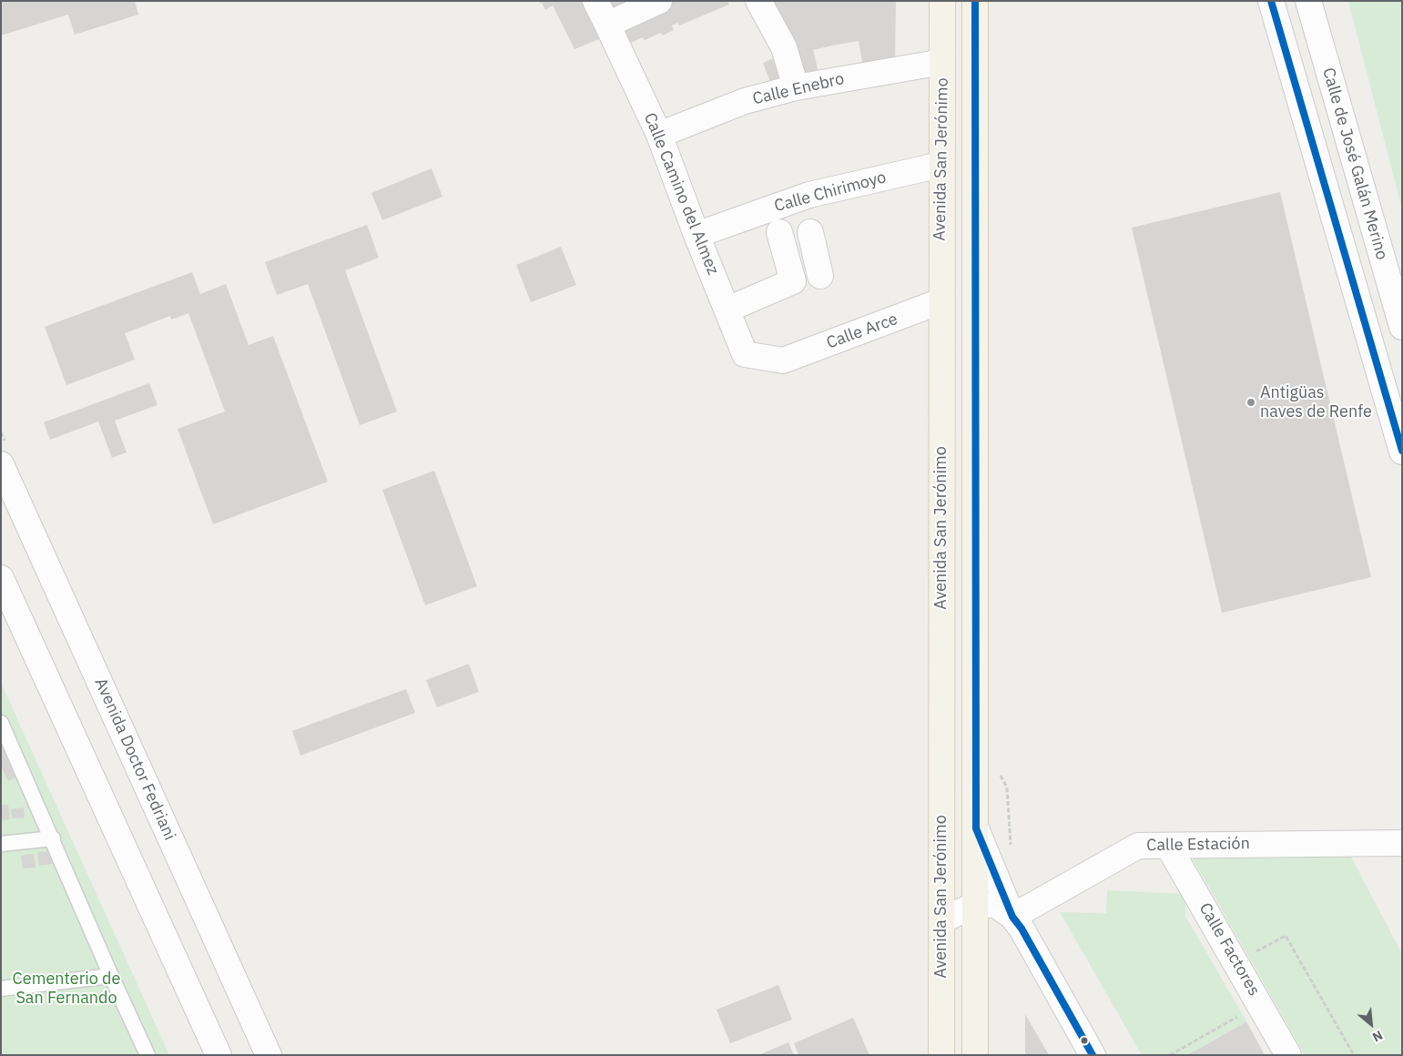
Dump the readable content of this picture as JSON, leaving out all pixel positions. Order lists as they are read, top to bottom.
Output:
{
  "streets": {
    "main road": ["Avenida San Jerónimo"],
    "street": [
      "Calle Enebro",
      "Calle de José Galán Merino",
      "Calle Chirimoyo",
      "Calle Camino del Almez",
      "Calle Arce",
      "Avenida Doctor Fedriani",
      "Calle Estación",
      "Calle Factores"
    ]
  },
  "crossings": [
    ["Calle Enebro", "Avenida San Jerónimo"],
    ["Calle Enebro", "Calle Camino del Almez"],
    ["Avenida San Jerónimo", "Calle Chirimoyo"],
    ["Avenida San Jerónimo", "Calle Arce"],
    ["Calle Chirimoyo", "Calle Camino del Almez"],
    ["Calle Camino del Almez", "Calle Arce"],
    ["Calle Estación", "Calle Factores"]
  ],
  "parks": ["Cementerio de San Fernando"],
  "places": ["Antigüas naves de Renfe"],
  "north": "bottom right"
}
